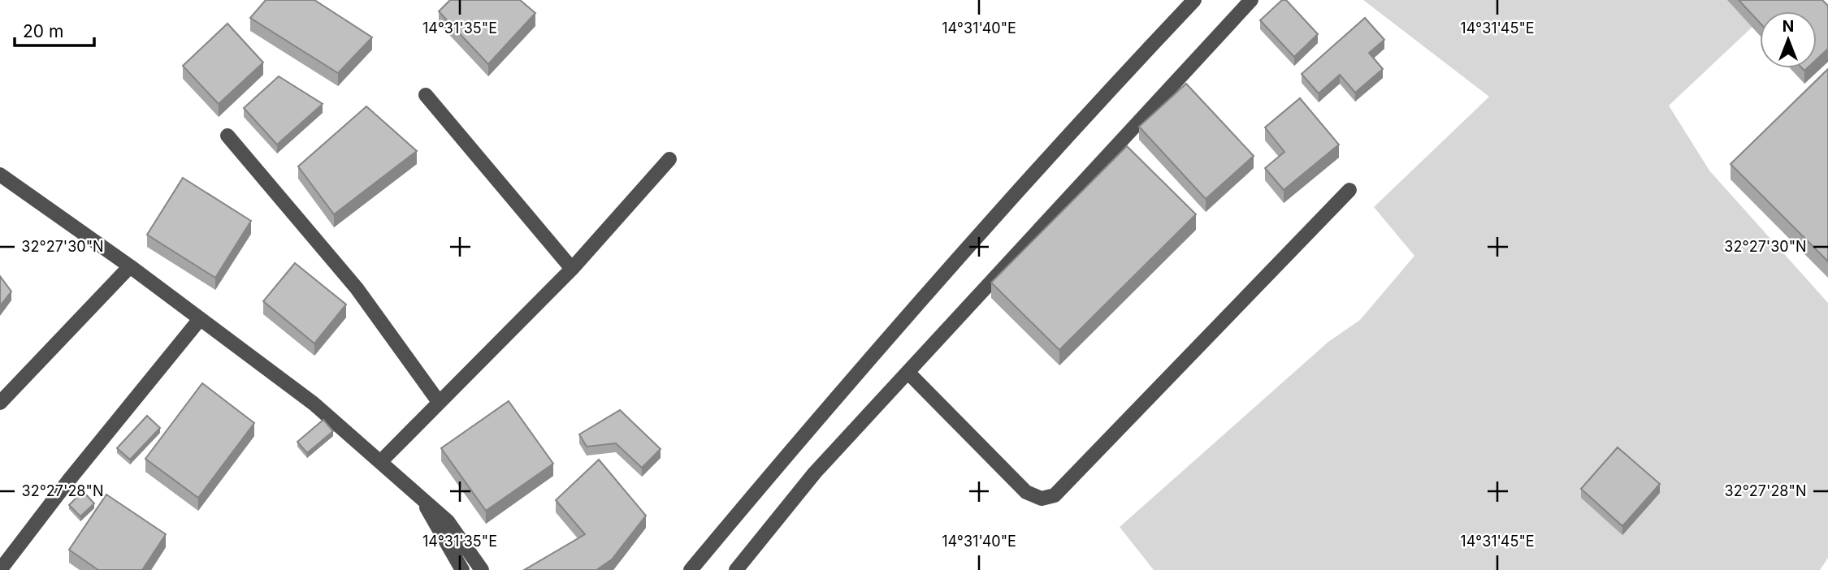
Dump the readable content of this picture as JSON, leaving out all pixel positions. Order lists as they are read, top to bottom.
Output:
{
  "scale_bar": "20 m",
  "north": "top",
  "coordinates": [
    "14°31'35\"E",
    "14°31'40\"E",
    "14°31'45\"E",
    "32°27'30\"N",
    "32°27'28\"N"
  ]
}
